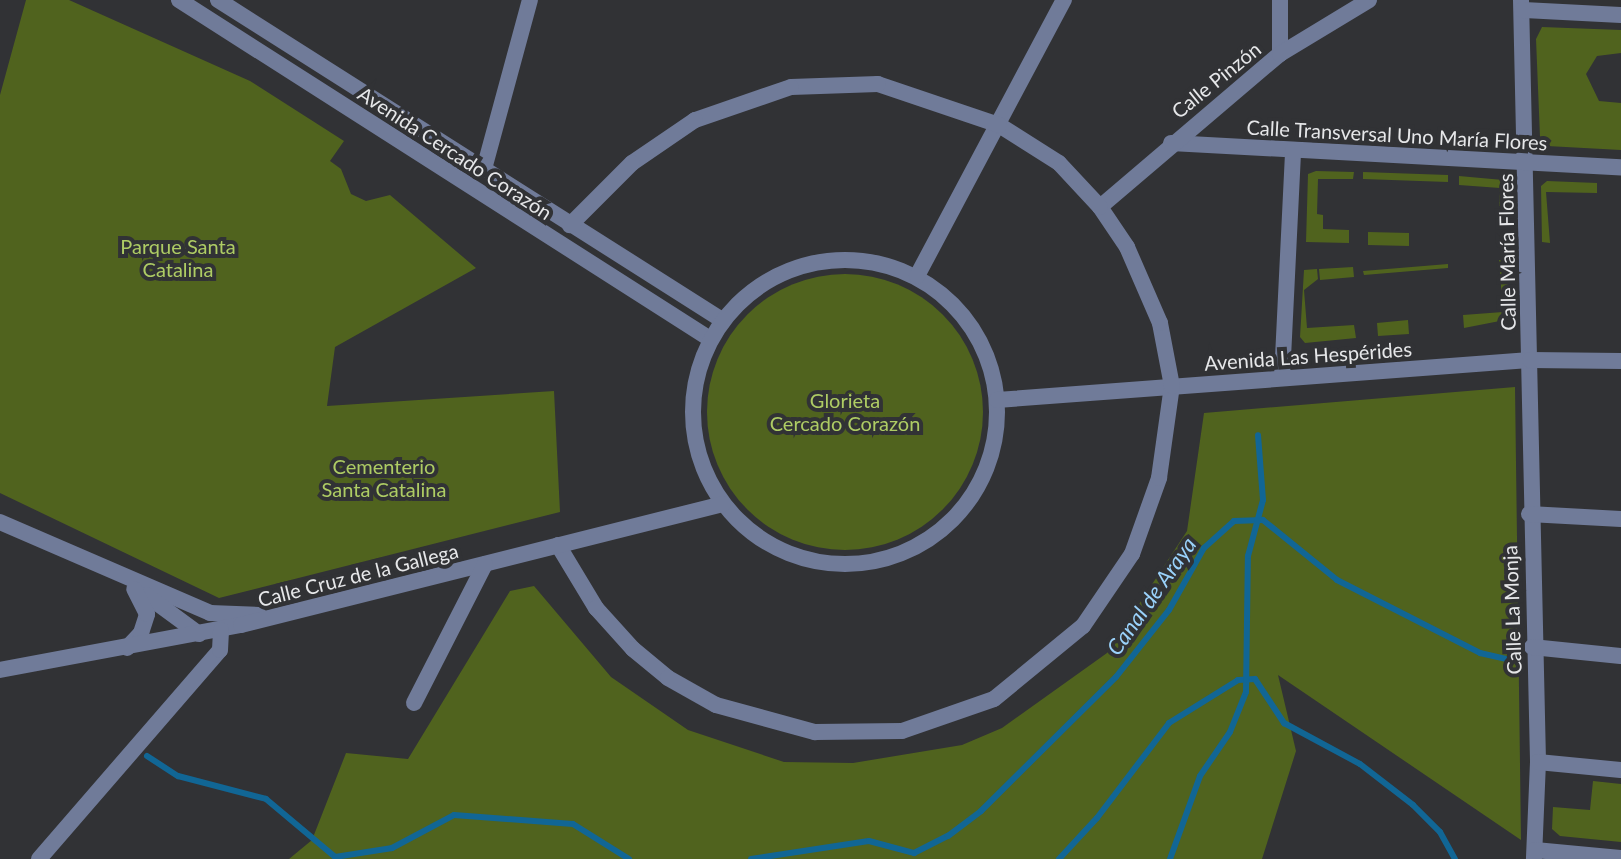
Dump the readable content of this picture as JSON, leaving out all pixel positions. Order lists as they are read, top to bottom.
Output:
{
  "streets": {
    "street": [
      "Calle Pinzón",
      "Calle Transversal Uno María Flores",
      "Avenida Cercado Corazón",
      "Calle María Flores",
      "Avenida Las Hespérides",
      "Calle Cruz de la Gallega",
      "Calle La Monja"
    ]
  },
  "crossings": [
    ["Calle Pinzón", "Calle Transversal Uno María Flores"],
    ["Calle Transversal Uno María Flores", "Calle María Flores"],
    ["Calle María Flores", "Avenida Las Hespérides"],
    ["Calle María Flores", "Calle La Monja"],
    ["Avenida Las Hespérides", "Calle La Monja"]
  ],
  "water": ["Canal de Araya"],
  "parks": ["Parque Santa Catalina", "Glorieta Cercado Corazón", "Cementerio Santa Catalina"]
}
